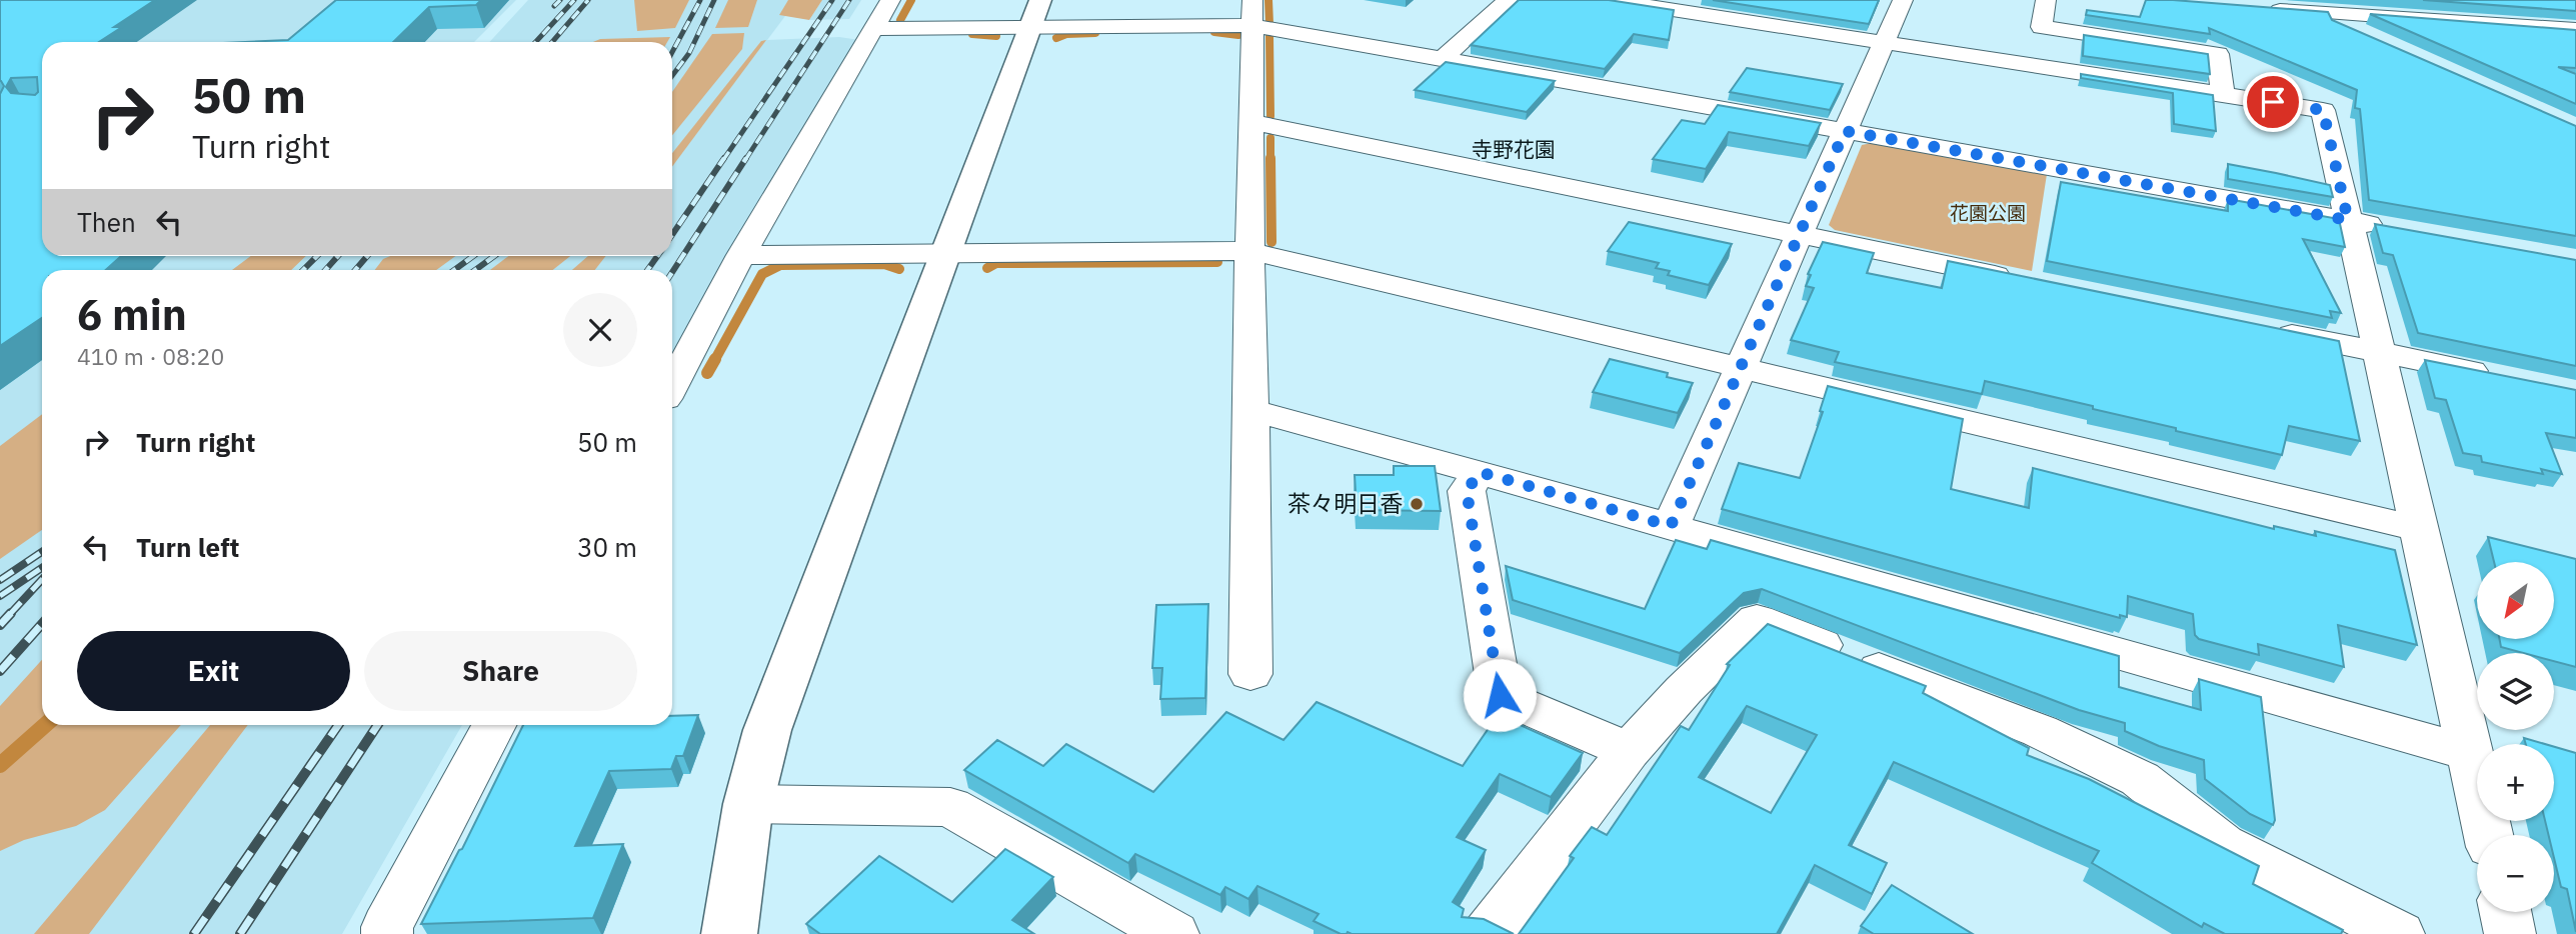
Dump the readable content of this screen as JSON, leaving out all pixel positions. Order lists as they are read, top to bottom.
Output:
{
  "districts": ["寺野花園"],
  "parks": ["花園公園"],
  "places": ["茶々明日香"],
  "north": "bottom left",
  "page": {
    "turn": ["50 m", "Turn right"],
    "then": "Then",
    "heading": ["6 min", "410 m · 08:20"],
    "list": [
      {
        "name": "Turn right",
        "value": "50 m"
      },
      {
        "name": "Turn left",
        "value": "30 m"
      }
    ],
    "map_buttons": ["+", "−"],
    "buttons": ["Exit", "Share"]
  }
}
